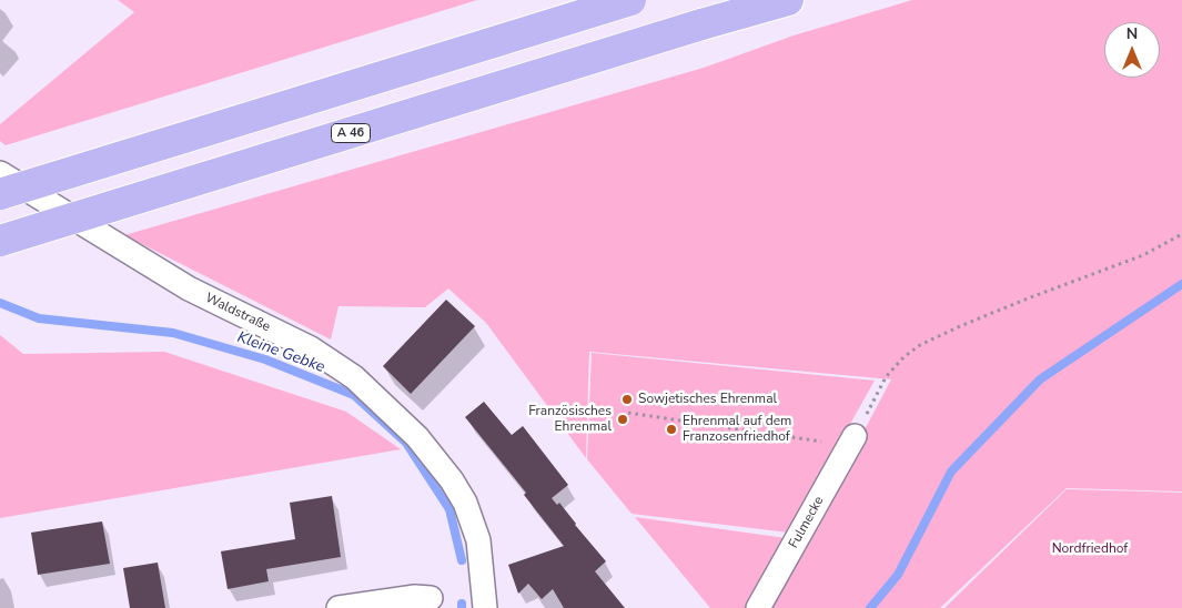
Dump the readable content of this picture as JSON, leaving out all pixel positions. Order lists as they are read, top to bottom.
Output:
{
  "streets": {
    "highway": ["A 46"],
    "street": ["Waldstraße", "Fulmecke"]
  },
  "water": ["Kleine Gebke"],
  "parks": ["Nordfriedhof"],
  "places": ["Sowjetisches Ehrenmal", "Französisches Ehrenmal", "Ehrenmal auf dem Franzosenfriedhof"],
  "north": "top"
}
